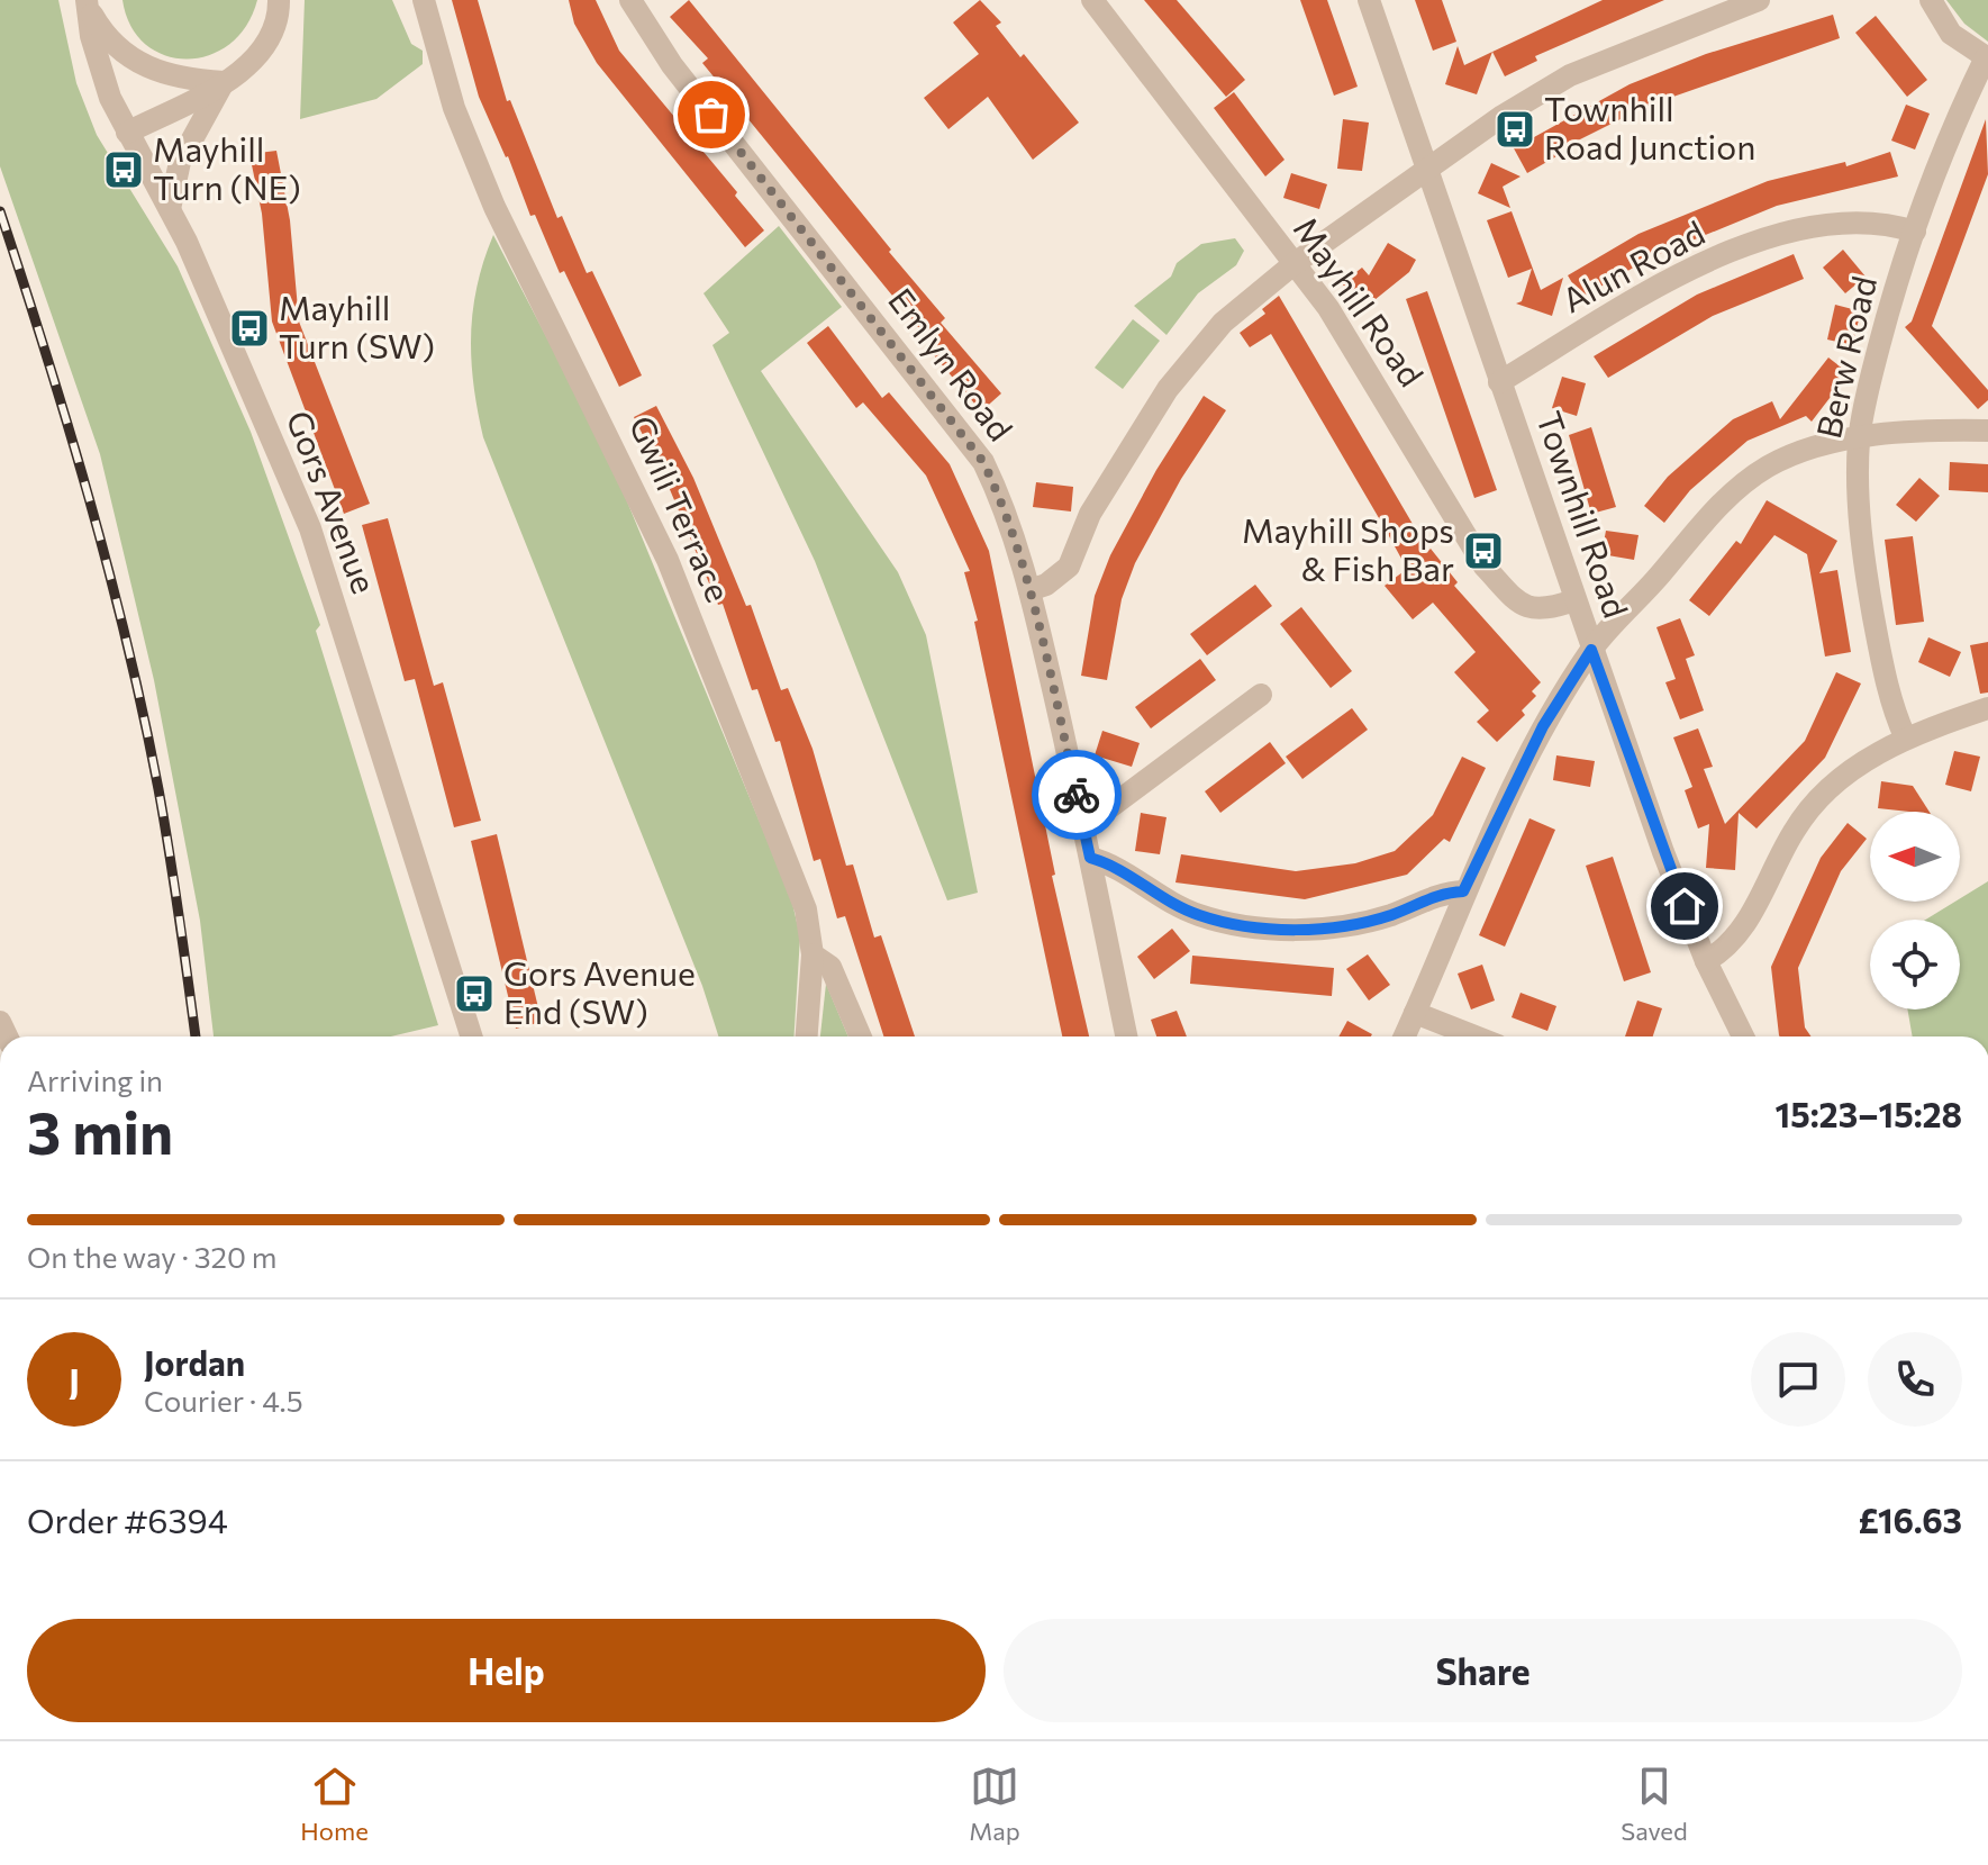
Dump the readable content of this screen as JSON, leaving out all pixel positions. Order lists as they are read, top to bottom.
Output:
{
  "streets": {
    "street": [
      "Alun Road",
      "Mayhill Road",
      "Berw Road",
      "Emlyn Road",
      "Gors Avenue",
      "Gwili Terrace",
      "Townhill Road"
    ]
  },
  "crossings": [
    ["Alun Road", "Berw Road"],
    ["Alun Road", "Townhill Road"],
    ["Mayhill Road", "Townhill Road"]
  ],
  "places": {
    "bus stop": [
      "Townhill Road Junction",
      "Mayhill Turn (NE)",
      "Mayhill Turn (SW)",
      "Mayhill Shops & Fish Bar",
      "Gors Avenue End (SW)"
    ]
  },
  "north": "left",
  "page": {
    "heading": ["3 min", "Arriving in", "15:23–15:28"],
    "panel": [
      "Jordan",
      "Courier · 4.5",
      "Order #6394",
      "£16.63"
    ],
    "bar": "On the way · 320 m",
    "round": "J",
    "buttons": ["Help", "Share"],
    "tabs": ["Home", "Map", "Saved"]
  }
}
